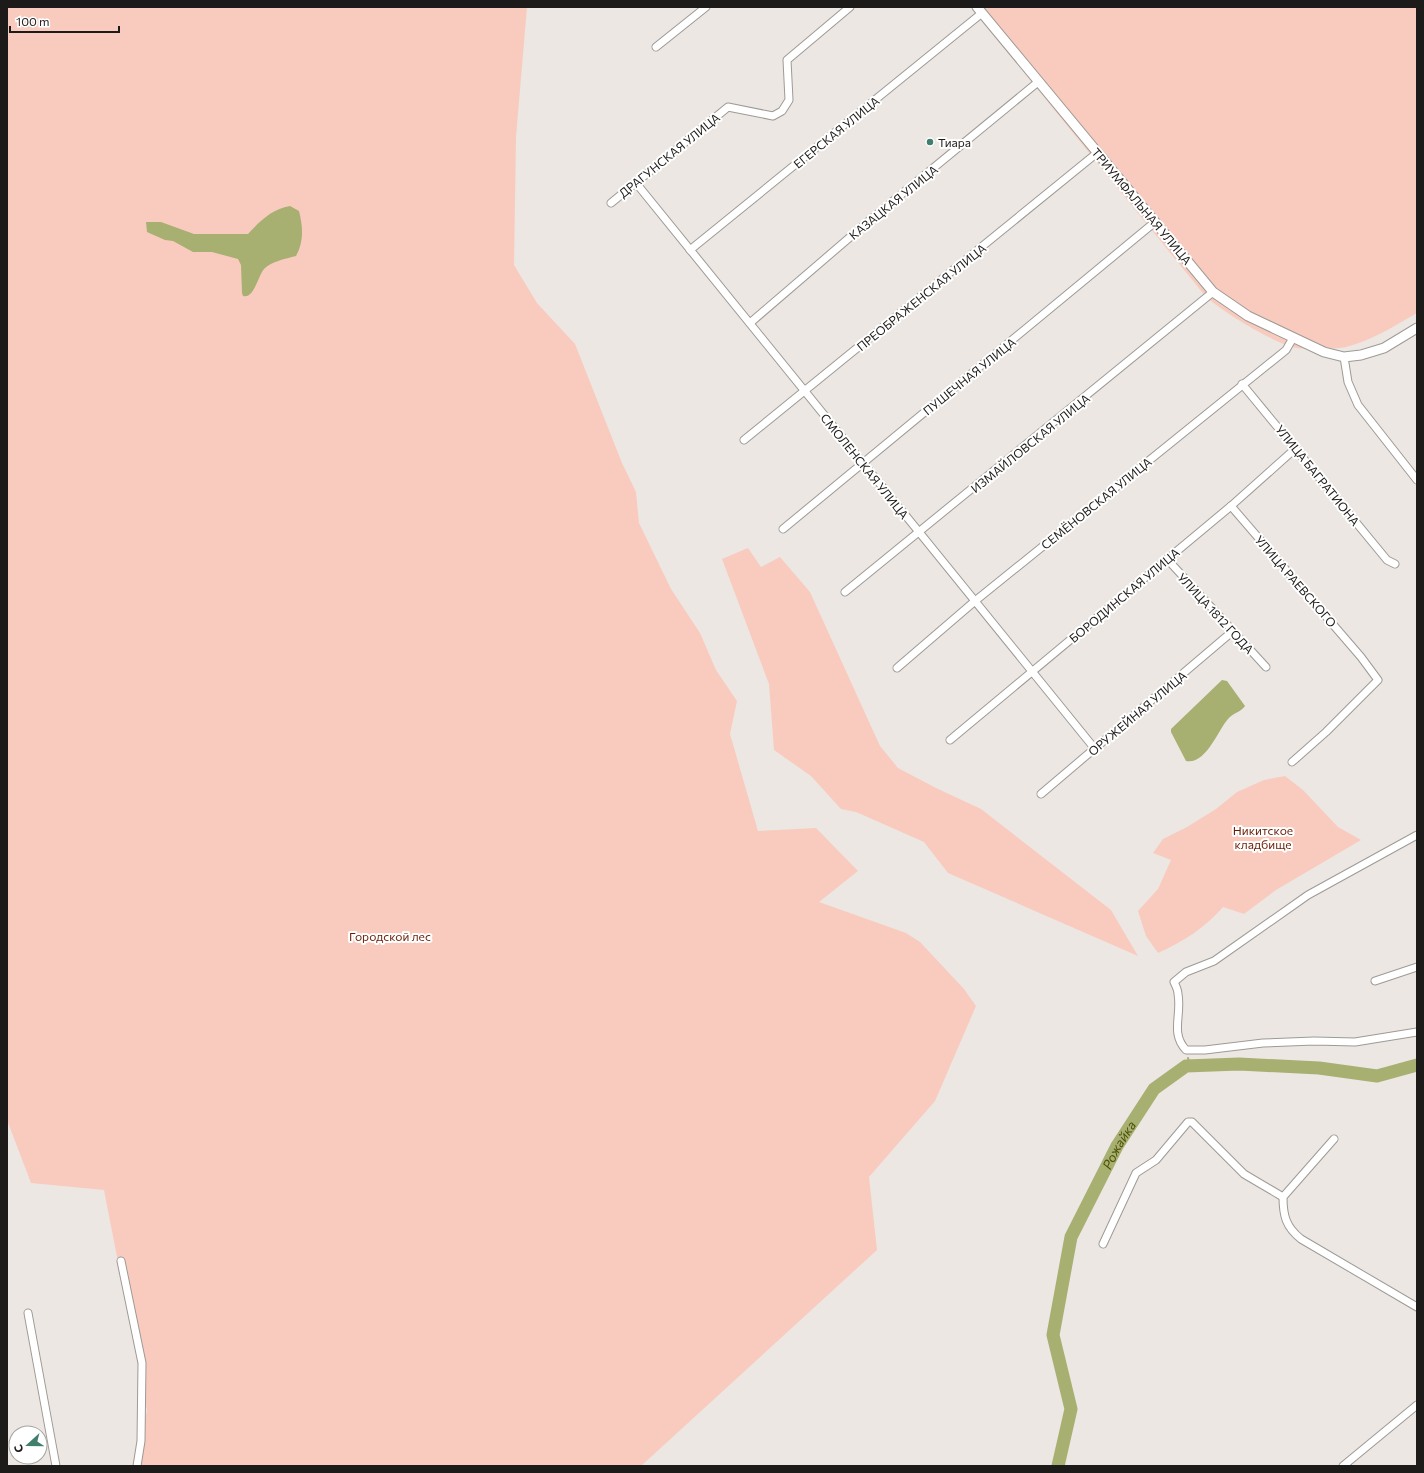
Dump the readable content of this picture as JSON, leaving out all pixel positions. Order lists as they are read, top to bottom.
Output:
{
  "streets": {
    "street": [
      "ЕГЕРСКАЯ УЛИЦА",
      "ДРАГУНСКАЯ УЛИЦА",
      "КАЗАЦКАЯ УЛИЦА",
      "ТРИУМФАЛЬНАЯ УЛИЦА",
      "ПРЕОБРАЖЕНСКАЯ УЛИЦА",
      "ПУШЕЧНАЯ УЛИЦА",
      "ИЗМАЙЛОВСКАЯ УЛИЦА",
      "СМОЛЕНСКАЯ УЛИЦА",
      "УЛИЦА БАГРАТИОНА",
      "СЕМЁНОВСКАЯ УЛИЦА",
      "УЛИЦА РАЕВСКОГО",
      "БОРОДИНСКАЯ УЛИЦА",
      "УЛИЦА 1812 ГОДА",
      "ОРУЖЕЙНАЯ УЛИЦА"
    ]
  },
  "crossings": [
    ["ЕГЕРСКАЯ УЛИЦА", "ТРИУМФАЛЬНАЯ УЛИЦА"],
    ["ЕГЕРСКАЯ УЛИЦА", "СМОЛЕНСКАЯ УЛИЦА"],
    ["ДРАГУНСКАЯ УЛИЦА", "СМОЛЕНСКАЯ УЛИЦА"],
    ["КАЗАЦКАЯ УЛИЦА", "ТРИУМФАЛЬНАЯ УЛИЦА"],
    ["КАЗАЦКАЯ УЛИЦА", "СМОЛЕНСКАЯ УЛИЦА"],
    ["ТРИУМФАЛЬНАЯ УЛИЦА", "ПРЕОБРАЖЕНСКАЯ УЛИЦА"],
    ["ТРИУМФАЛЬНАЯ УЛИЦА", "ПУШЕЧНАЯ УЛИЦА"],
    ["ТРИУМФАЛЬНАЯ УЛИЦА", "ИЗМАЙЛОВСКАЯ УЛИЦА"],
    ["ТРИУМФАЛЬНАЯ УЛИЦА", "СЕМЁНОВСКАЯ УЛИЦА"],
    ["ПРЕОБРАЖЕНСКАЯ УЛИЦА", "СМОЛЕНСКАЯ УЛИЦА"],
    ["ПУШЕЧНАЯ УЛИЦА", "СМОЛЕНСКАЯ УЛИЦА"],
    ["ИЗМАЙЛОВСКАЯ УЛИЦА", "СМОЛЕНСКАЯ УЛИЦА"],
    ["СМОЛЕНСКАЯ УЛИЦА", "СЕМЁНОВСКАЯ УЛИЦА"],
    ["СМОЛЕНСКАЯ УЛИЦА", "БОРОДИНСКАЯ УЛИЦА"],
    ["СМОЛЕНСКАЯ УЛИЦА", "ОРУЖЕЙНАЯ УЛИЦА"],
    ["УЛИЦА БАГРАТИОНА", "СЕМЁНОВСКАЯ УЛИЦА"],
    ["УЛИЦА БАГРАТИОНА", "БОРОДИНСКАЯ УЛИЦА"],
    ["УЛИЦА РАЕВСКОГО", "БОРОДИНСКАЯ УЛИЦА"],
    ["БОРОДИНСКАЯ УЛИЦА", "УЛИЦА 1812 ГОДА"],
    ["УЛИЦА 1812 ГОДА", "ОРУЖЕЙНАЯ УЛИЦА"]
  ],
  "water": ["Рожайка"],
  "parks": ["Никитское кладбище", "Городской лес"],
  "places": ["Тиара"],
  "scale_bar": "100 m",
  "north": "left"
}
